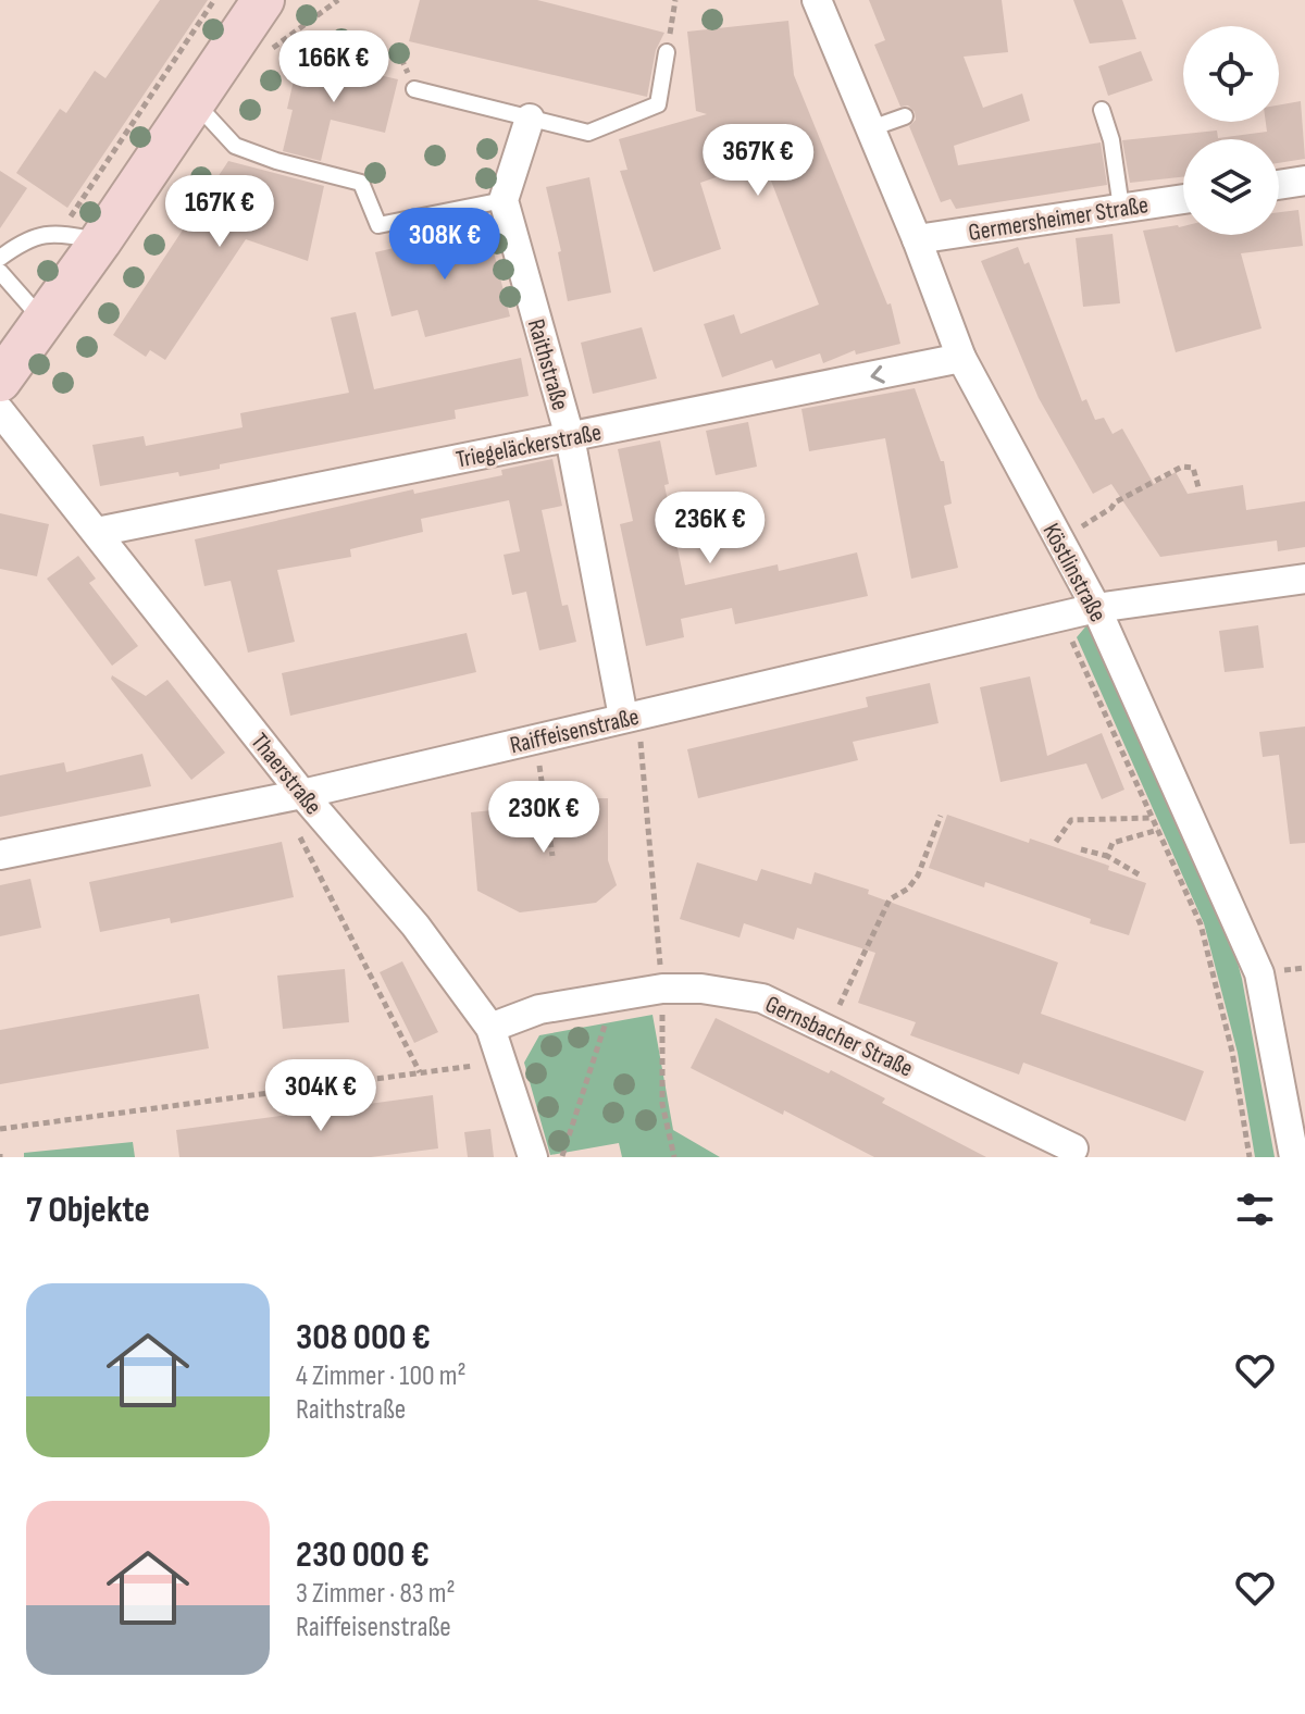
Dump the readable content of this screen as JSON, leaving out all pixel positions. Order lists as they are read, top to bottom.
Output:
{
  "streets": {
    "street": [
      "Germersheimer Straße",
      "Raithstraße",
      "Triegeläckerstraße",
      "Köstlinstraße",
      "Raiffeisenstraße",
      "Thaerstraße",
      "Gernsbacher Straße"
    ]
  },
  "crossings": [
    ["Germersheimer Straße", "Köstlinstraße"],
    ["Raithstraße", "Triegeläckerstraße"],
    ["Raithstraße", "Raiffeisenstraße"],
    ["Triegeläckerstraße", "Köstlinstraße"],
    ["Triegeläckerstraße", "Thaerstraße"],
    ["Köstlinstraße", "Raiffeisenstraße"],
    ["Raiffeisenstraße", "Thaerstraße"],
    ["Thaerstraße", "Gernsbacher Straße"]
  ],
  "one_way": ["Triegeläckerstraße"],
  "page": {
    "price": [
      "166K €",
      "367K €",
      "167K €",
      "308K €",
      "236K €",
      "230K €",
      "304K €"
    ],
    "heading": "7 Objekte",
    "list": [
      {
        "name": "308 000 €",
        "note": "4 Zimmer · 100 m² · Raithstraße"
      },
      {
        "name": "230 000 €",
        "note": "3 Zimmer · 83 m² · Raiffeisenstraße"
      }
    ]
  }
}
